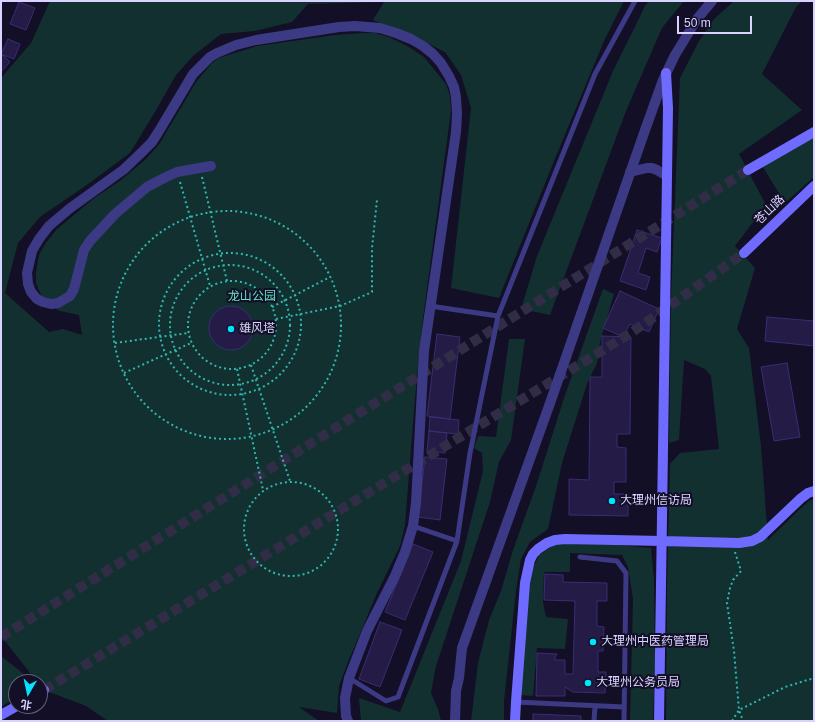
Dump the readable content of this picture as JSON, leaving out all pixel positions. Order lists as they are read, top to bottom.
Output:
{
  "streets": {
    "street": ["苍山路"]
  },
  "parks": ["龙山公园"],
  "places": [
    "雄风塔",
    "大理州信访局",
    "大理州中医药管理局",
    "大理州公务员局"
  ],
  "scale_bar": "50 m",
  "north": "bottom"
}
